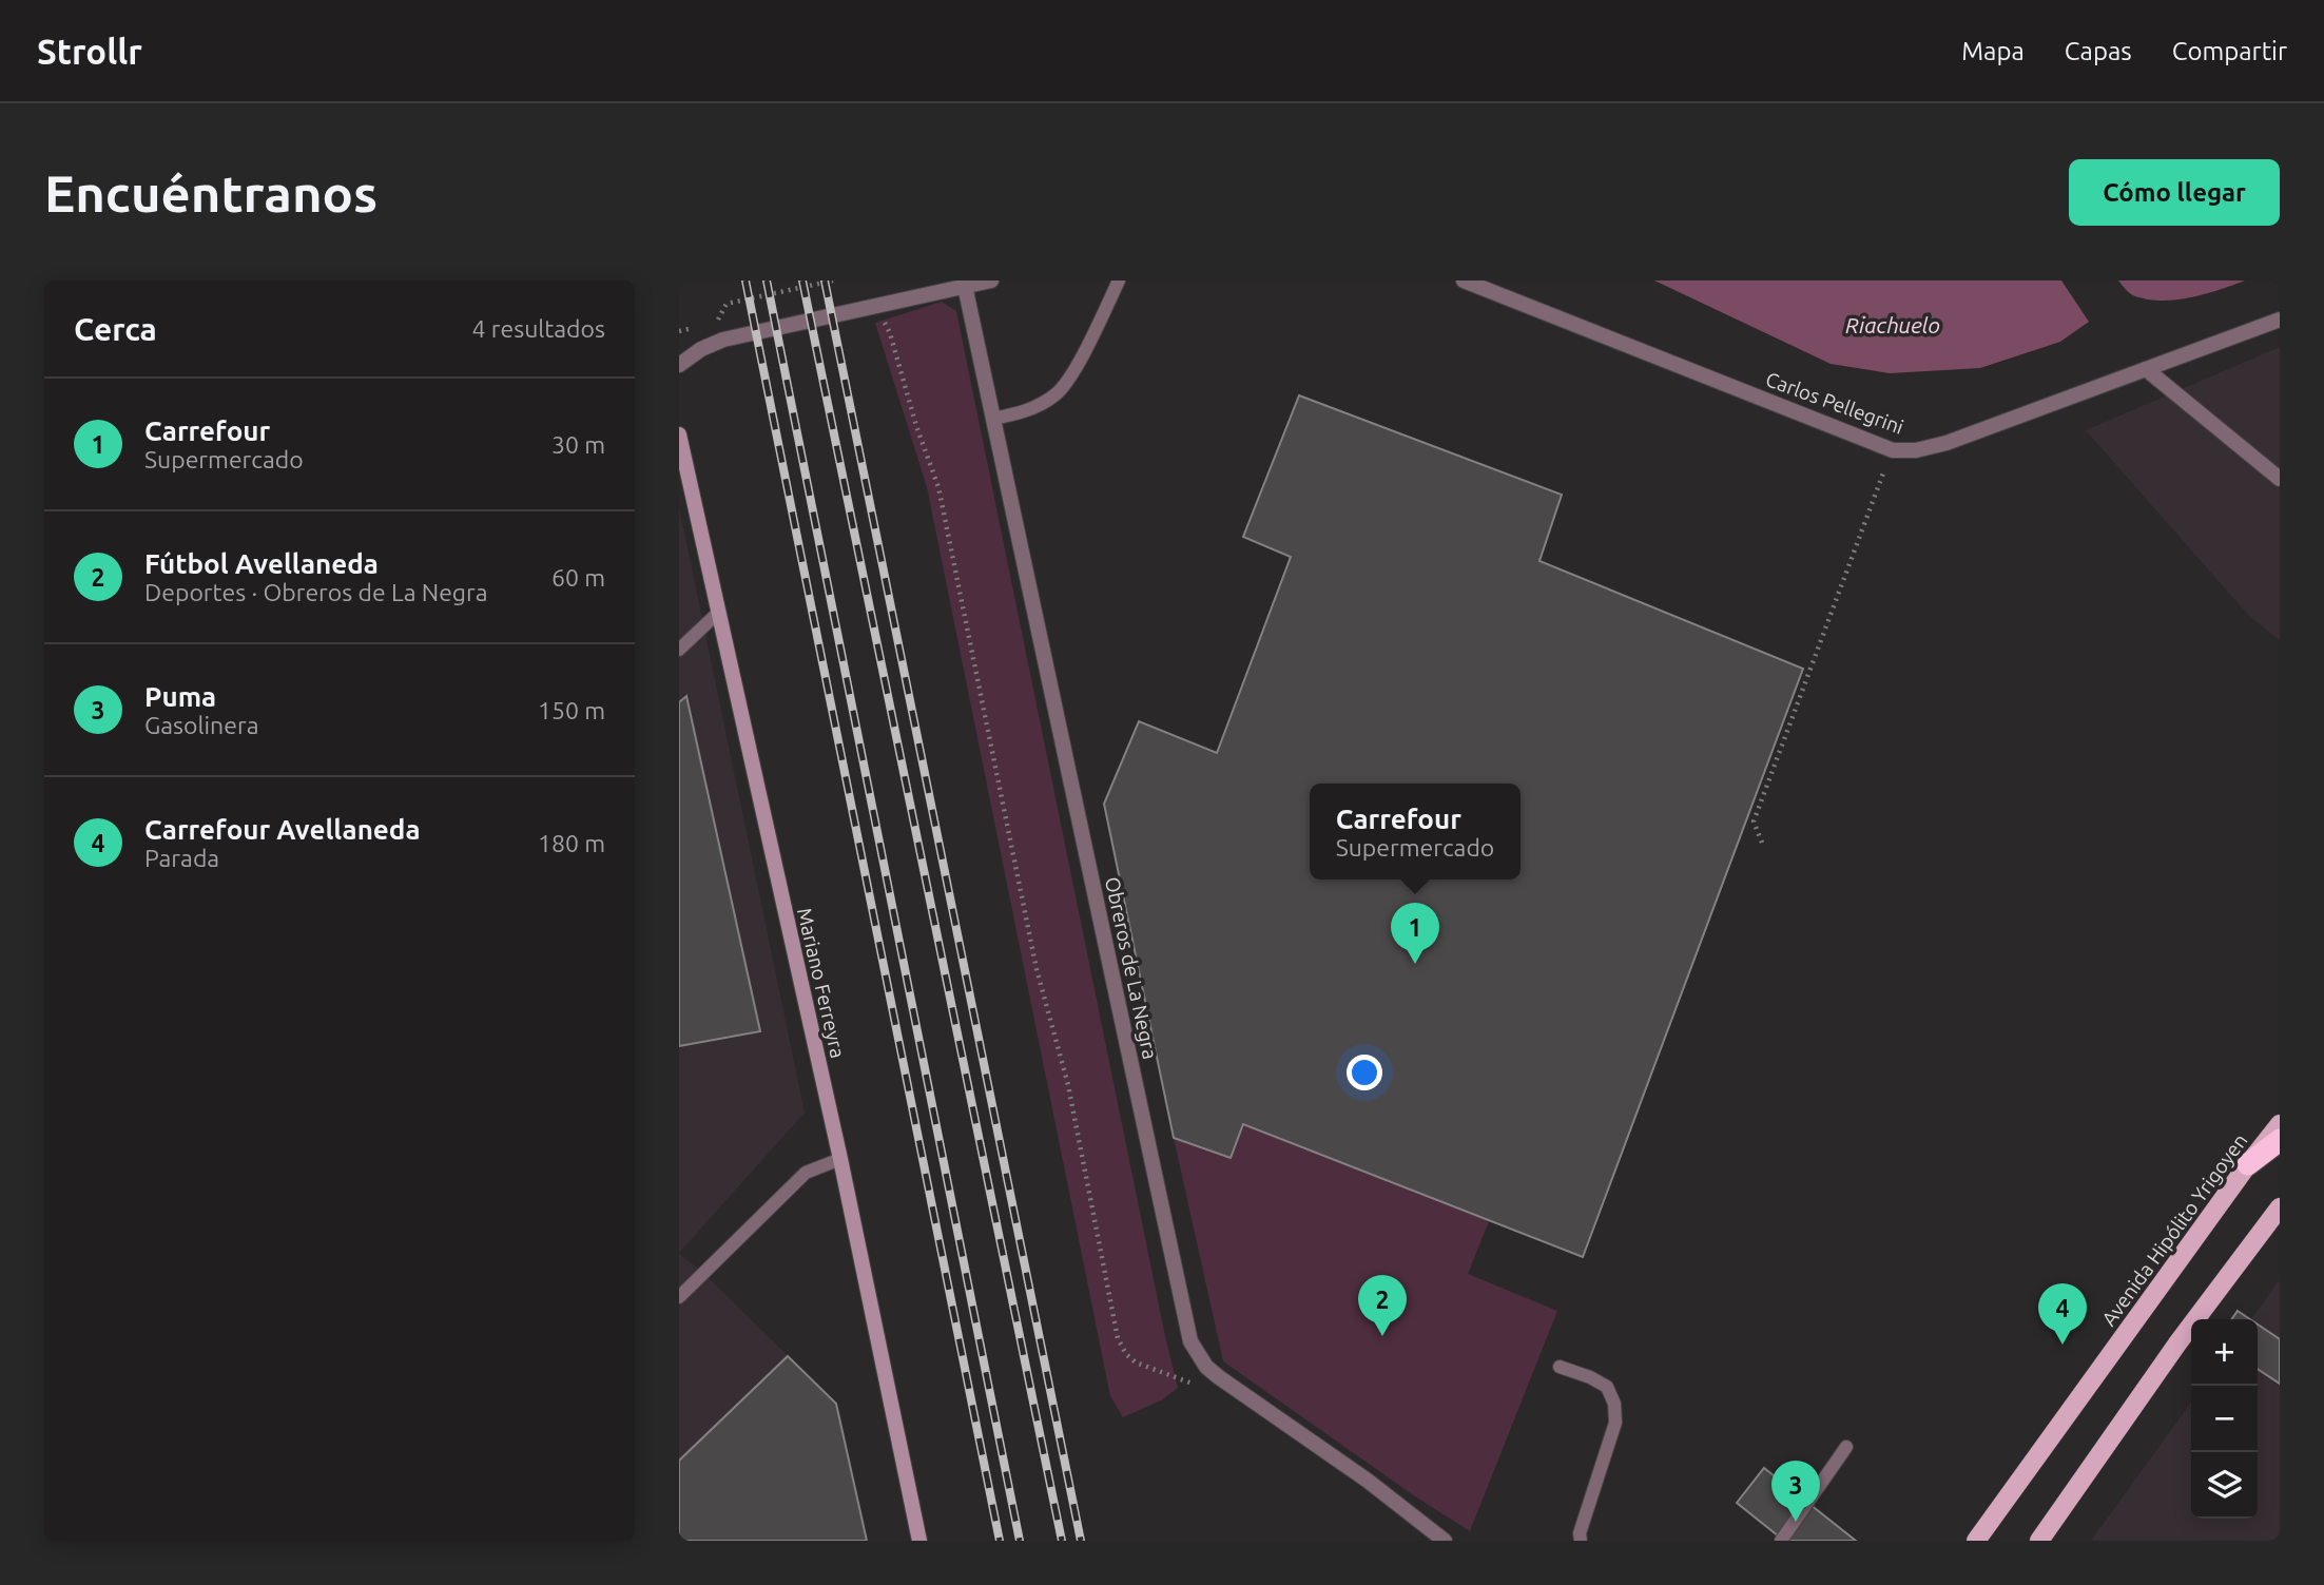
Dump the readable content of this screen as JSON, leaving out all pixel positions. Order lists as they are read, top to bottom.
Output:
{
  "streets": {
    "main road": ["Avenida Hipólito Yrigoyen"],
    "street": ["Carlos Pellegrini", "Obreros de La Negra", "Mariano Ferreyra"]
  },
  "water": ["Riachuelo"],
  "page": {
    "header": "Strollr",
    "nav": ["Mapa", "Capas", "Compartir"],
    "buttons": "Cómo llegar",
    "title": "Encuéntranos",
    "heading": ["Cerca", "4 resultados"],
    "list": [
      {
        "mark": "1",
        "name": "Carrefour",
        "note": "Supermercado",
        "value": "30 m"
      },
      {
        "mark": "2",
        "name": "Fútbol Avellaneda",
        "note": "Deportes · Obreros de La Negra",
        "value": "60 m"
      },
      {
        "mark": "3",
        "name": "Puma",
        "note": "Gasolinera",
        "value": "150 m"
      },
      {
        "mark": "4",
        "name": "Carrefour Avellaneda",
        "note": "Parada",
        "value": "180 m"
      }
    ],
    "popup": ["Carrefour", "Supermercado"],
    "pins": [
      "1",
      "2",
      "4",
      "3"
    ],
    "map_buttons": ["+", "−"]
  }
}
